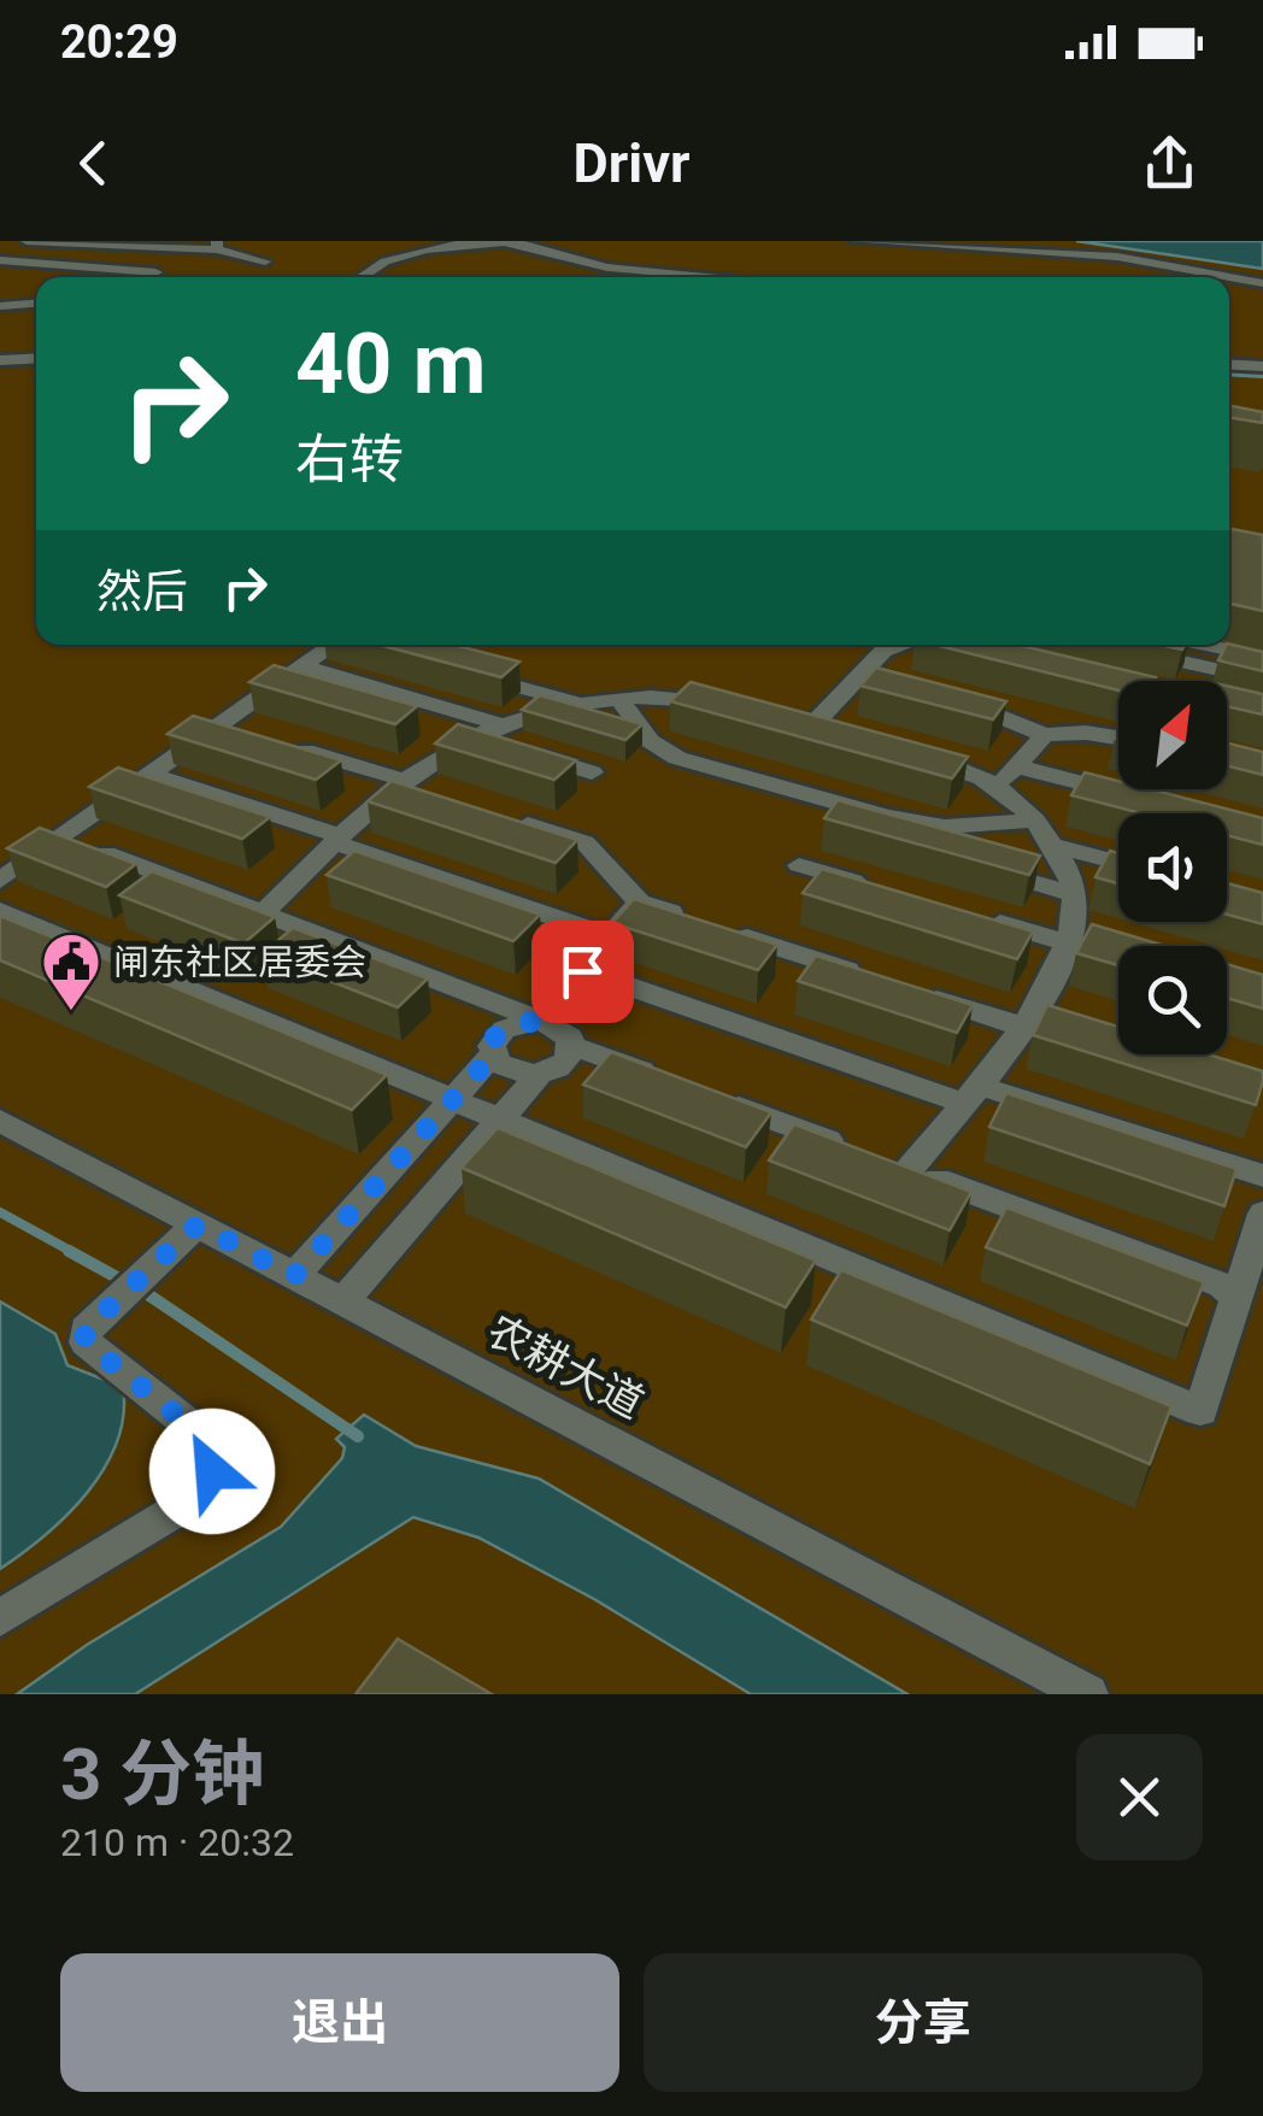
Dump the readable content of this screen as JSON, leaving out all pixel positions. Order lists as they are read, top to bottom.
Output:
{
  "streets": {
    "street": ["农耕大道"]
  },
  "places": {
    "public building": ["闸东社区居委会"]
  },
  "north": "top right",
  "page": {
    "status": "20:29",
    "header": "Drivr",
    "turn": ["40 m", "右转"],
    "then": "然后",
    "heading": ["3 分钟", "210 m · 20:32"],
    "buttons": ["退出", "分享"]
  }
}
